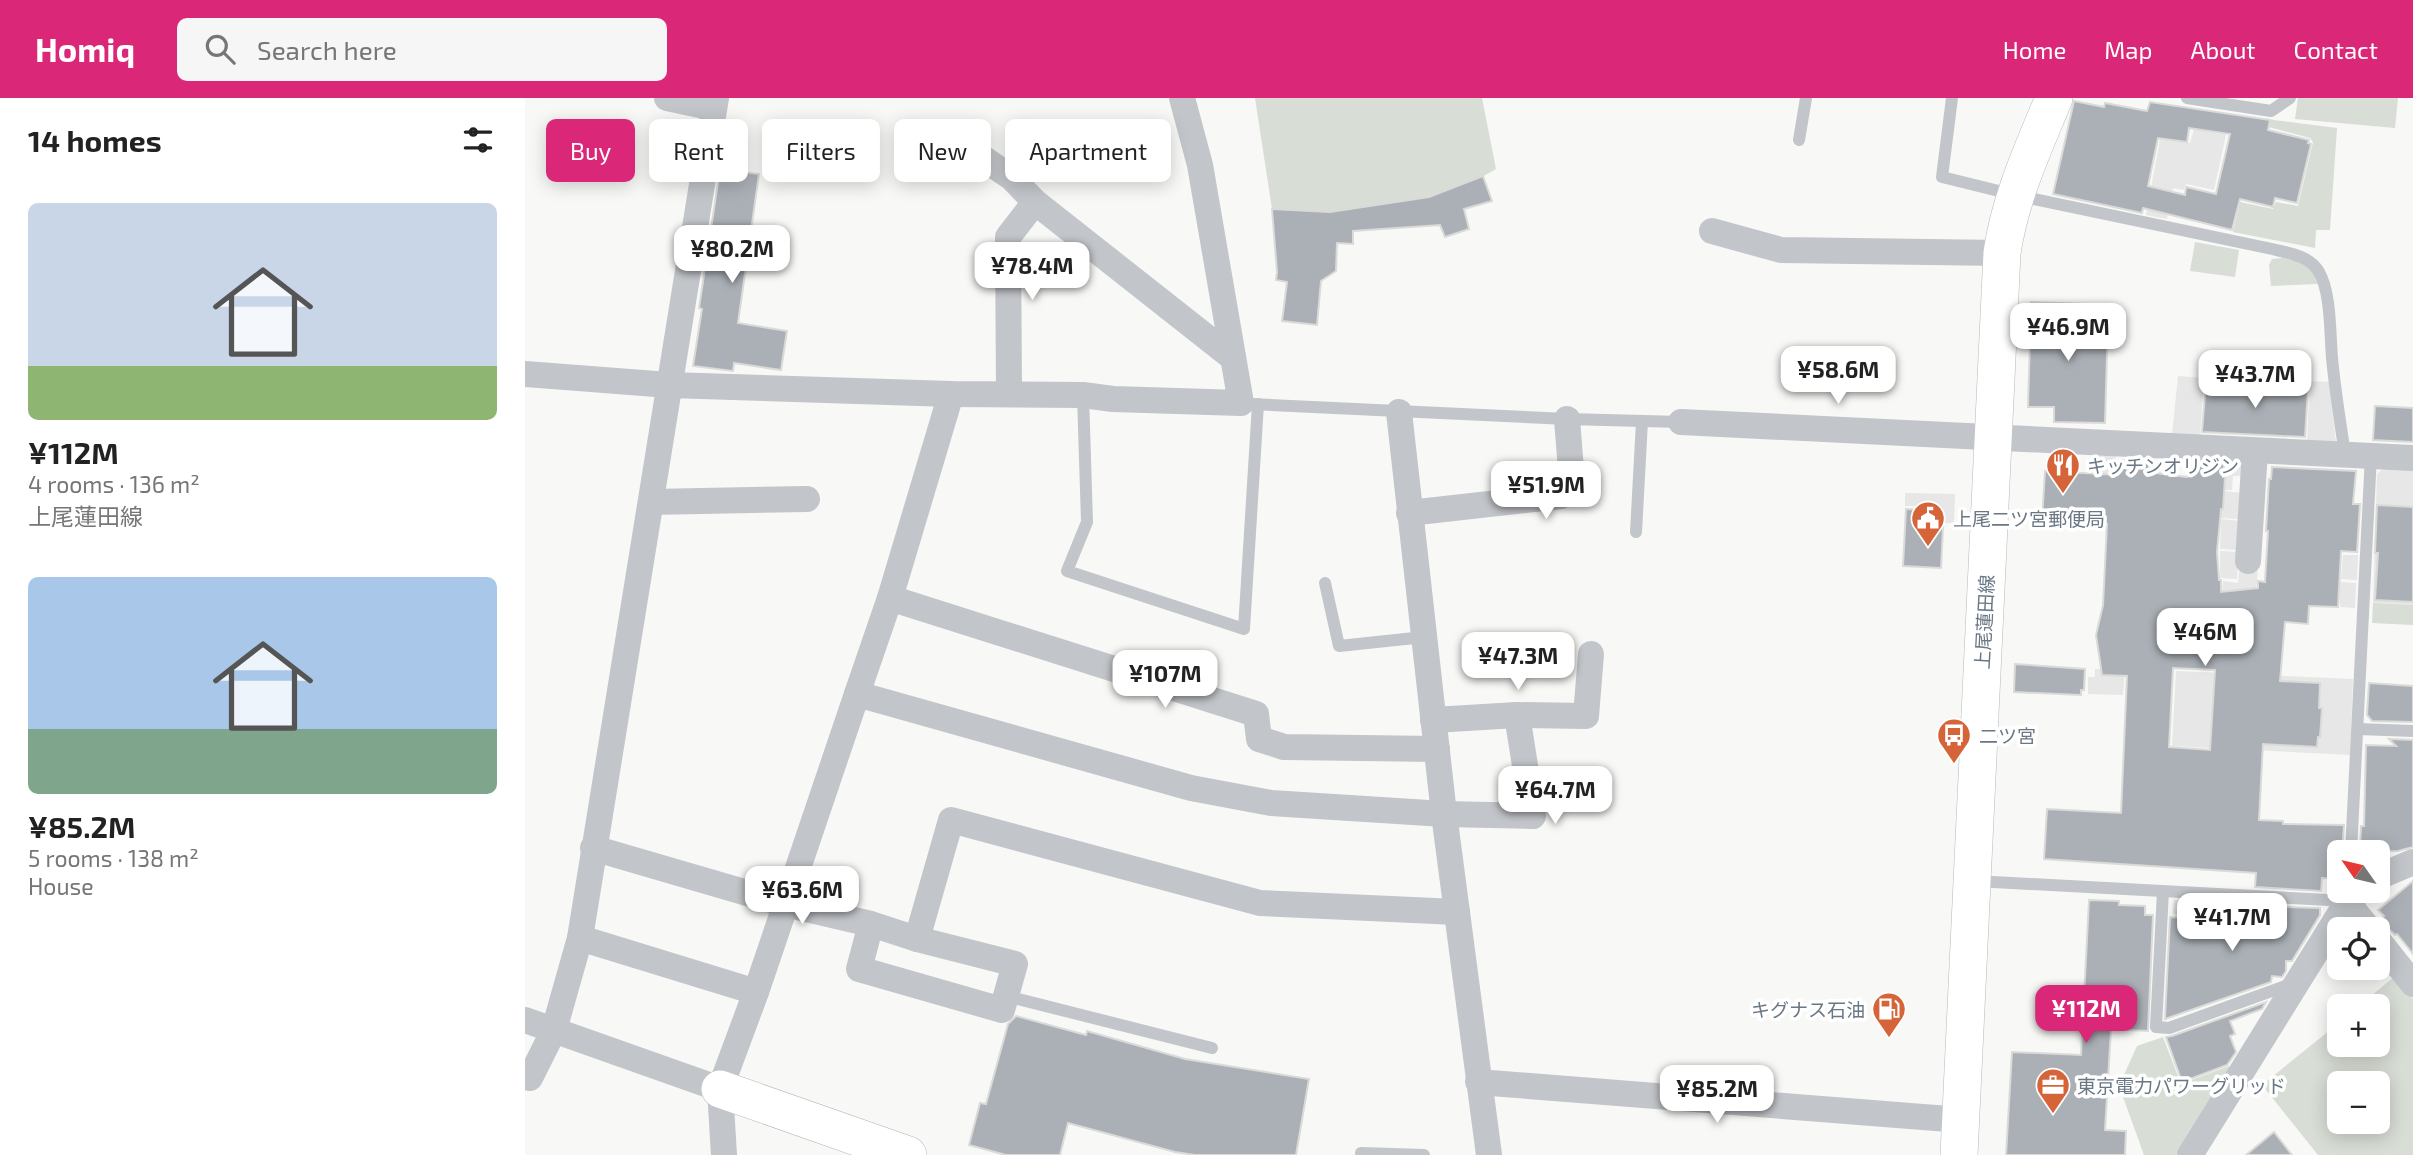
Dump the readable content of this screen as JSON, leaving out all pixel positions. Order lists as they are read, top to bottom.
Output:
{
  "streets": {
    "main road": ["上尾蓮田線"]
  },
  "places": {
    "restaurant": ["キッチンオリジン"],
    "public building": ["上尾二ツ宮郵便局"],
    "bus stop": ["二ツ宮"],
    "fuel station": ["キグナス石油"],
    "office": ["東京電力パワーグリッド"]
  },
  "north": "top left",
  "page": {
    "header": "Homiq",
    "search": "Search here",
    "nav": [
      "Home",
      "Map",
      "About",
      "Contact"
    ],
    "heading": "14 homes",
    "chip": [
      "Buy",
      "Rent",
      "Filters",
      "New",
      "Apartment"
    ],
    "list": [
      {
        "name": "¥112M",
        "note": "4 rooms · 136 m² · 上尾蓮田線"
      },
      {
        "name": "¥85.2M",
        "note": "5 rooms · 138 m² · House"
      }
    ],
    "price": [
      "¥80.2M",
      "¥78.4M",
      "¥46.9M",
      "¥58.6M",
      "¥43.7M",
      "¥51.9M",
      "¥46M",
      "¥47.3M",
      "¥107M",
      "¥64.7M",
      "¥63.6M",
      "¥41.7M",
      "¥112M",
      "¥85.2M"
    ],
    "map_buttons": ["+", "−"]
  }
}
